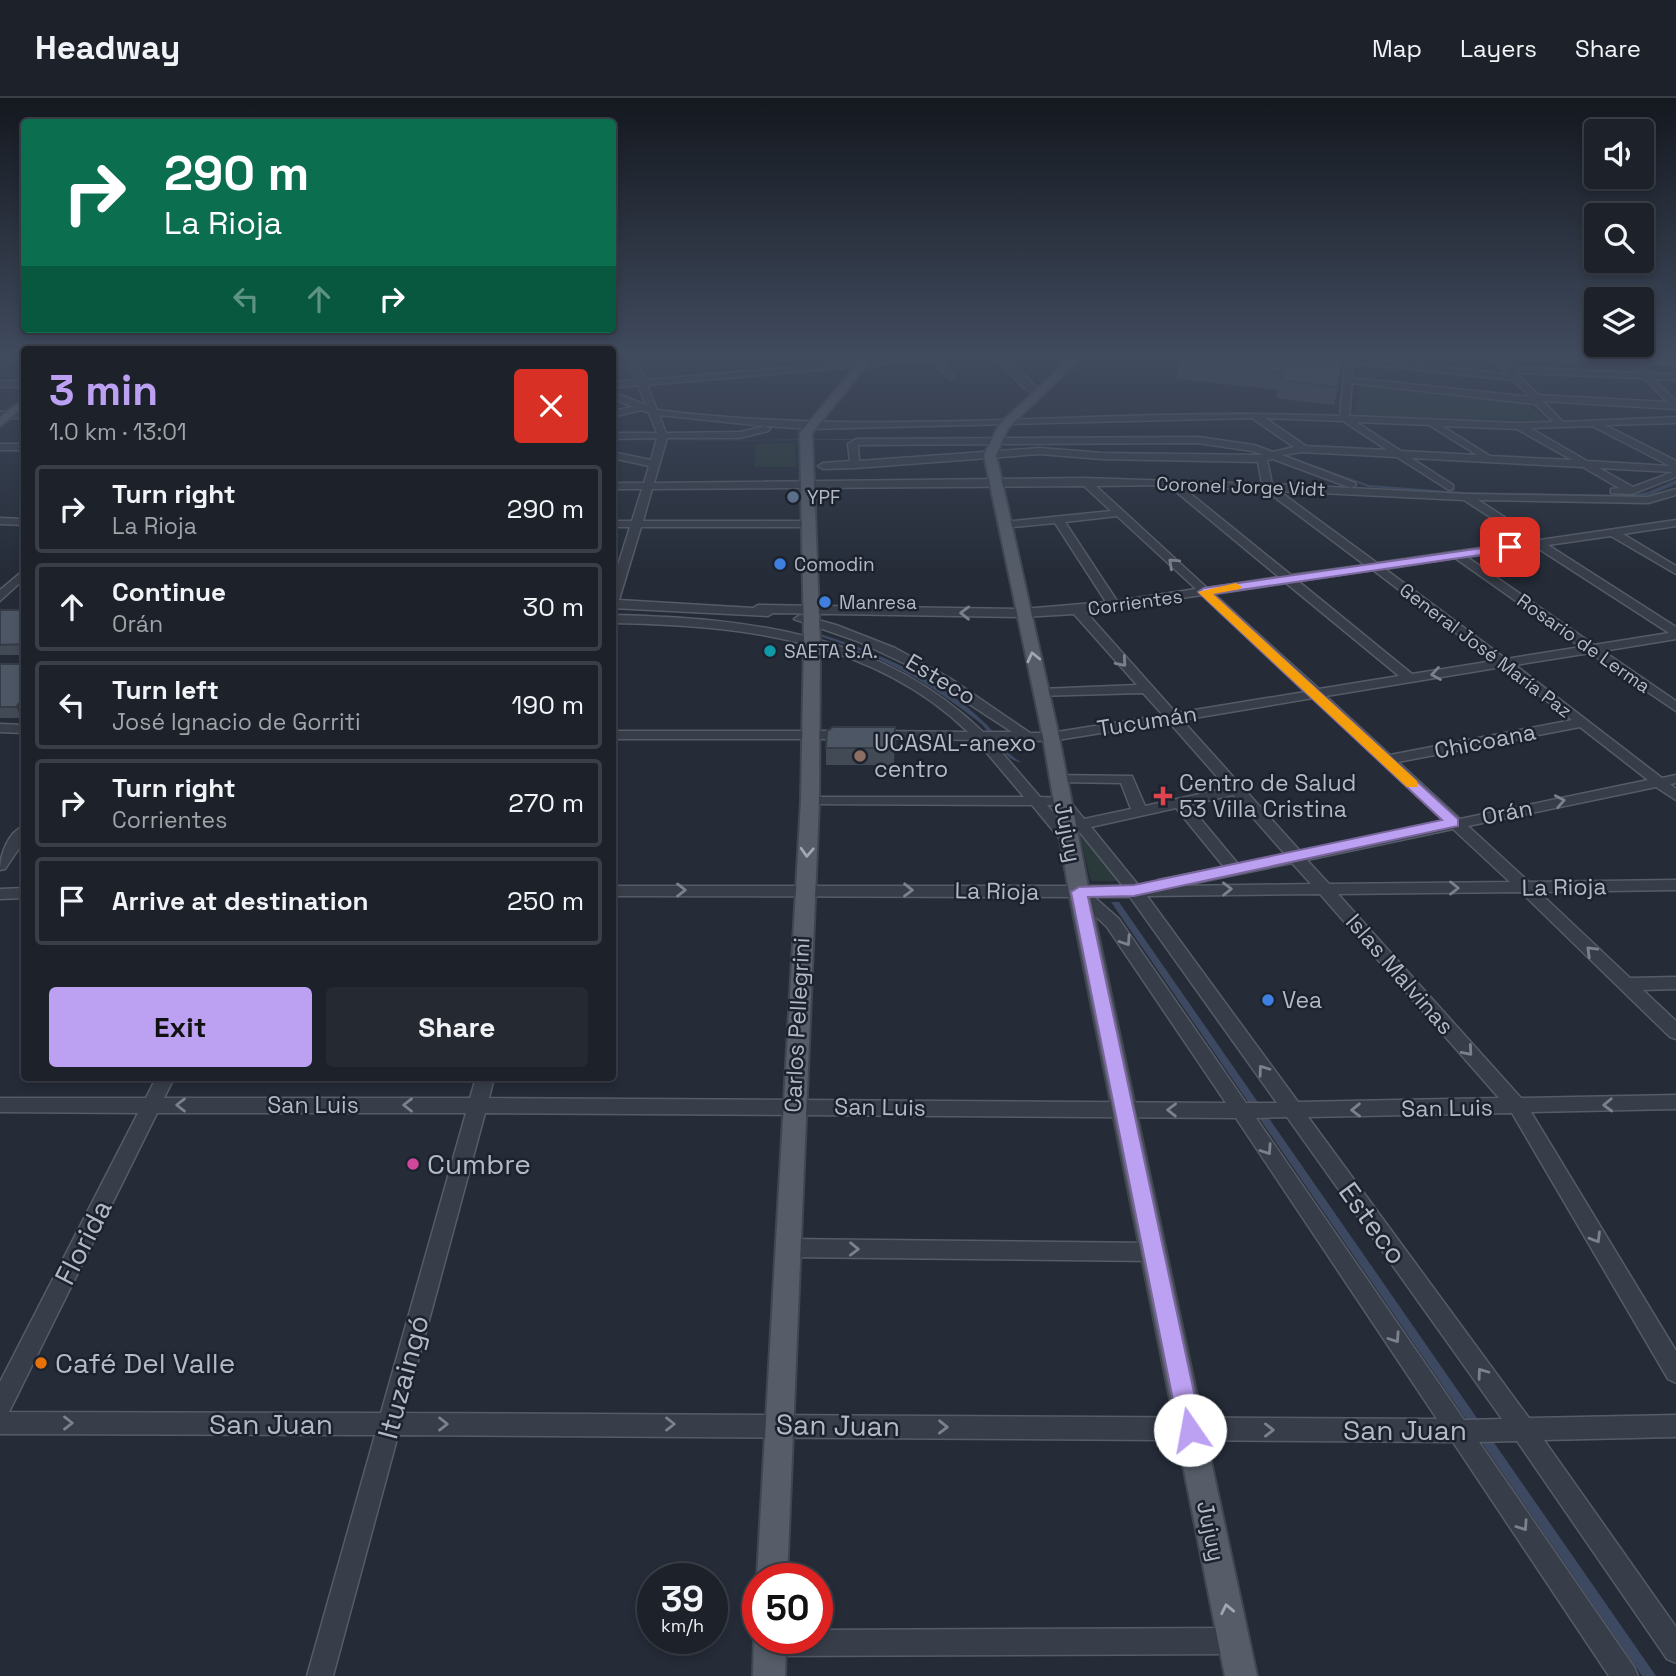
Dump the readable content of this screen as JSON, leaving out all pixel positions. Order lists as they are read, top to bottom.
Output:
{
  "streets": {
    "main road": ["Jujuy", "Carlos Pellegrini"],
    "street": [
      "Coronel Jorge Vidt",
      "Corrientes",
      "Rosario de Lerma",
      "General José María Paz",
      "Esteco",
      "Tucumán",
      "Chicoana",
      "Orán",
      "La Rioja",
      "Islas Malvinas",
      "San Luis",
      "Florida",
      "Ituzaingó",
      "San Juan"
    ]
  },
  "crossings": [
    ["Coronel Jorge Vidt", "General José María Paz"],
    ["Coronel Jorge Vidt", "Jujuy"],
    ["Coronel Jorge Vidt", "Carlos Pellegrini"],
    ["Corrientes", "Rosario de Lerma"],
    ["Corrientes", "General José María Paz"],
    ["Corrientes", "Esteco"],
    ["Corrientes", "Jujuy"],
    ["Corrientes", "Islas Malvinas"],
    ["Corrientes", "Carlos Pellegrini"],
    ["Rosario de Lerma", "Tucumán"],
    ["General José María Paz", "Tucumán"],
    ["General José María Paz", "Chicoana"],
    ["General José María Paz", "Orán"],
    ["Esteco", "Tucumán"],
    ["Esteco", "Orán"],
    ["Esteco", "Jujuy"],
    ["Esteco", "La Rioja"],
    ["Esteco", "Carlos Pellegrini"],
    ["Esteco", "San Luis"],
    ["Esteco", "San Juan"],
    ["Tucumán", "Jujuy"],
    ["Tucumán", "Islas Malvinas"],
    ["Tucumán", "Carlos Pellegrini"],
    ["Orán", "La Rioja"],
    ["Orán", "Islas Malvinas"],
    ["Jujuy", "La Rioja"],
    ["Jujuy", "San Luis"],
    ["Jujuy", "San Juan"],
    ["La Rioja", "Islas Malvinas"],
    ["La Rioja", "Carlos Pellegrini"],
    ["Islas Malvinas", "San Luis"],
    ["Carlos Pellegrini", "San Luis"],
    ["Carlos Pellegrini", "San Juan"],
    ["San Luis", "Florida"],
    ["San Luis", "Ituzaingó"],
    ["Ituzaingó", "San Juan"]
  ],
  "one_way": [
    "Orán",
    "Islas Malvinas",
    "San Luis",
    "San Juan"
  ],
  "places": {
    "other": [
      "YPF",
      "Comodin",
      "Manresa",
      "SAETA S.A.",
      "UCASAL-anexo centro",
      "Vea",
      "Cumbre",
      "Café Del Valle"
    ],
    "health": ["Centro de Salud 53 Villa Cristina"]
  },
  "page": {
    "header": "Headway",
    "nav": ["Map", "Layers", "Share"],
    "turn": ["290 m", "La Rioja"],
    "heading": ["3 min", "1.0 km · 13:01"],
    "list": [
      {
        "name": "Turn right",
        "note": "La Rioja",
        "value": "290 m"
      },
      {
        "name": "Continue",
        "note": "Orán",
        "value": "30 m"
      },
      {
        "name": "Turn left",
        "note": "José Ignacio de Gorriti",
        "value": "190 m"
      },
      {
        "name": "Turn right",
        "note": "Corrientes",
        "value": "270 m"
      },
      {
        "name": "Arrive at destination",
        "value": "250 m"
      }
    ],
    "buttons": ["Exit", "Share"],
    "speed": "39 km/h",
    "limit": "50"
  }
}
